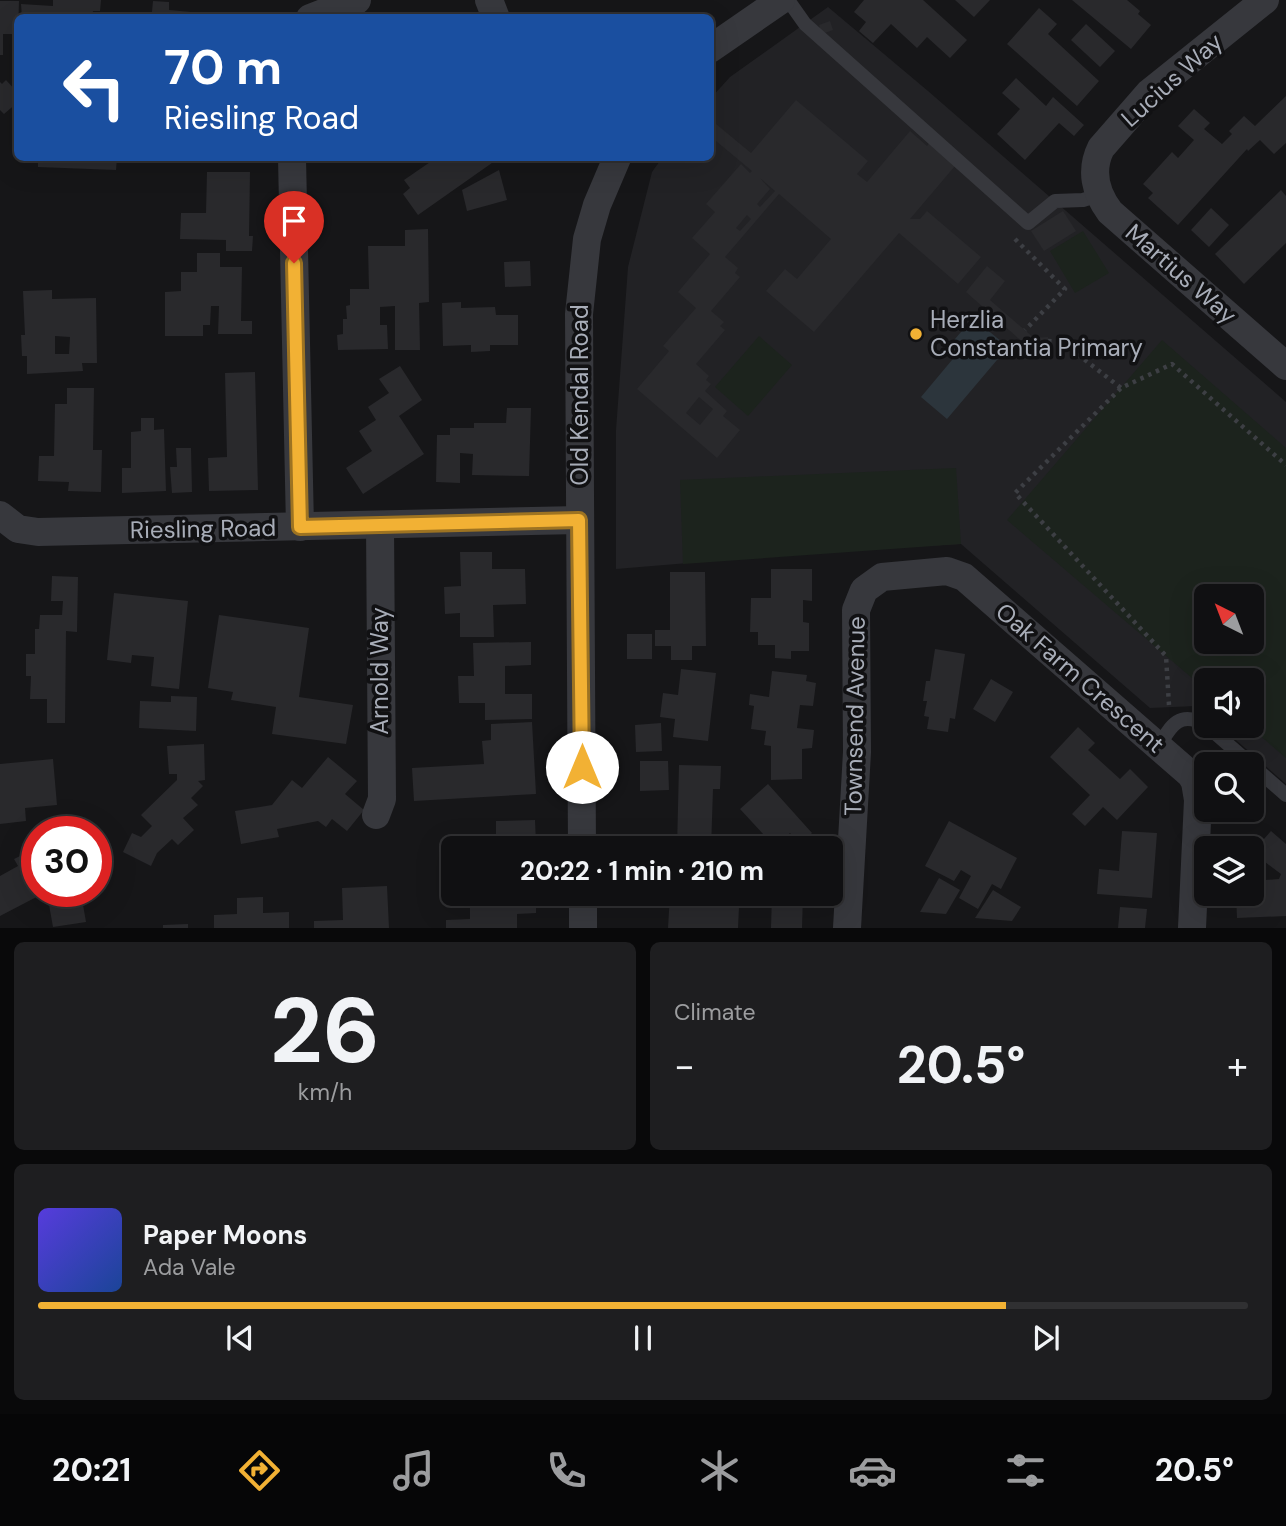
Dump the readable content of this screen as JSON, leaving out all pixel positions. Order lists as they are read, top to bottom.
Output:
{
  "streets": {
    "street": [
      "Lucius Way",
      "Martius Way",
      "Old Kendal Road",
      "Riesling Road",
      "Arnold Way",
      "Oak Farm Crescent",
      "Townsend Avenue"
    ]
  },
  "crossings": [
    ["Lucius Way", "Martius Way"],
    ["Old Kendal Road", "Riesling Road"],
    ["Riesling Road", "Arnold Way"],
    ["Oak Farm Crescent", "Townsend Avenue"]
  ],
  "places": ["Herzlia Constantia Primary"],
  "north": "top left",
  "page": {
    "turn": ["70 m", "Riesling Road"],
    "limit": "30",
    "trip": "20:22 · 1 min · 210 m",
    "tile": [
      ["26", "km/h"],
      "Climate"
    ],
    "heat": ["−", "20.5°", "+"],
    "song": ["Paper Moons", "Ada Vale"],
    "tabs": ["20:21", "20.5°"]
  }
}
